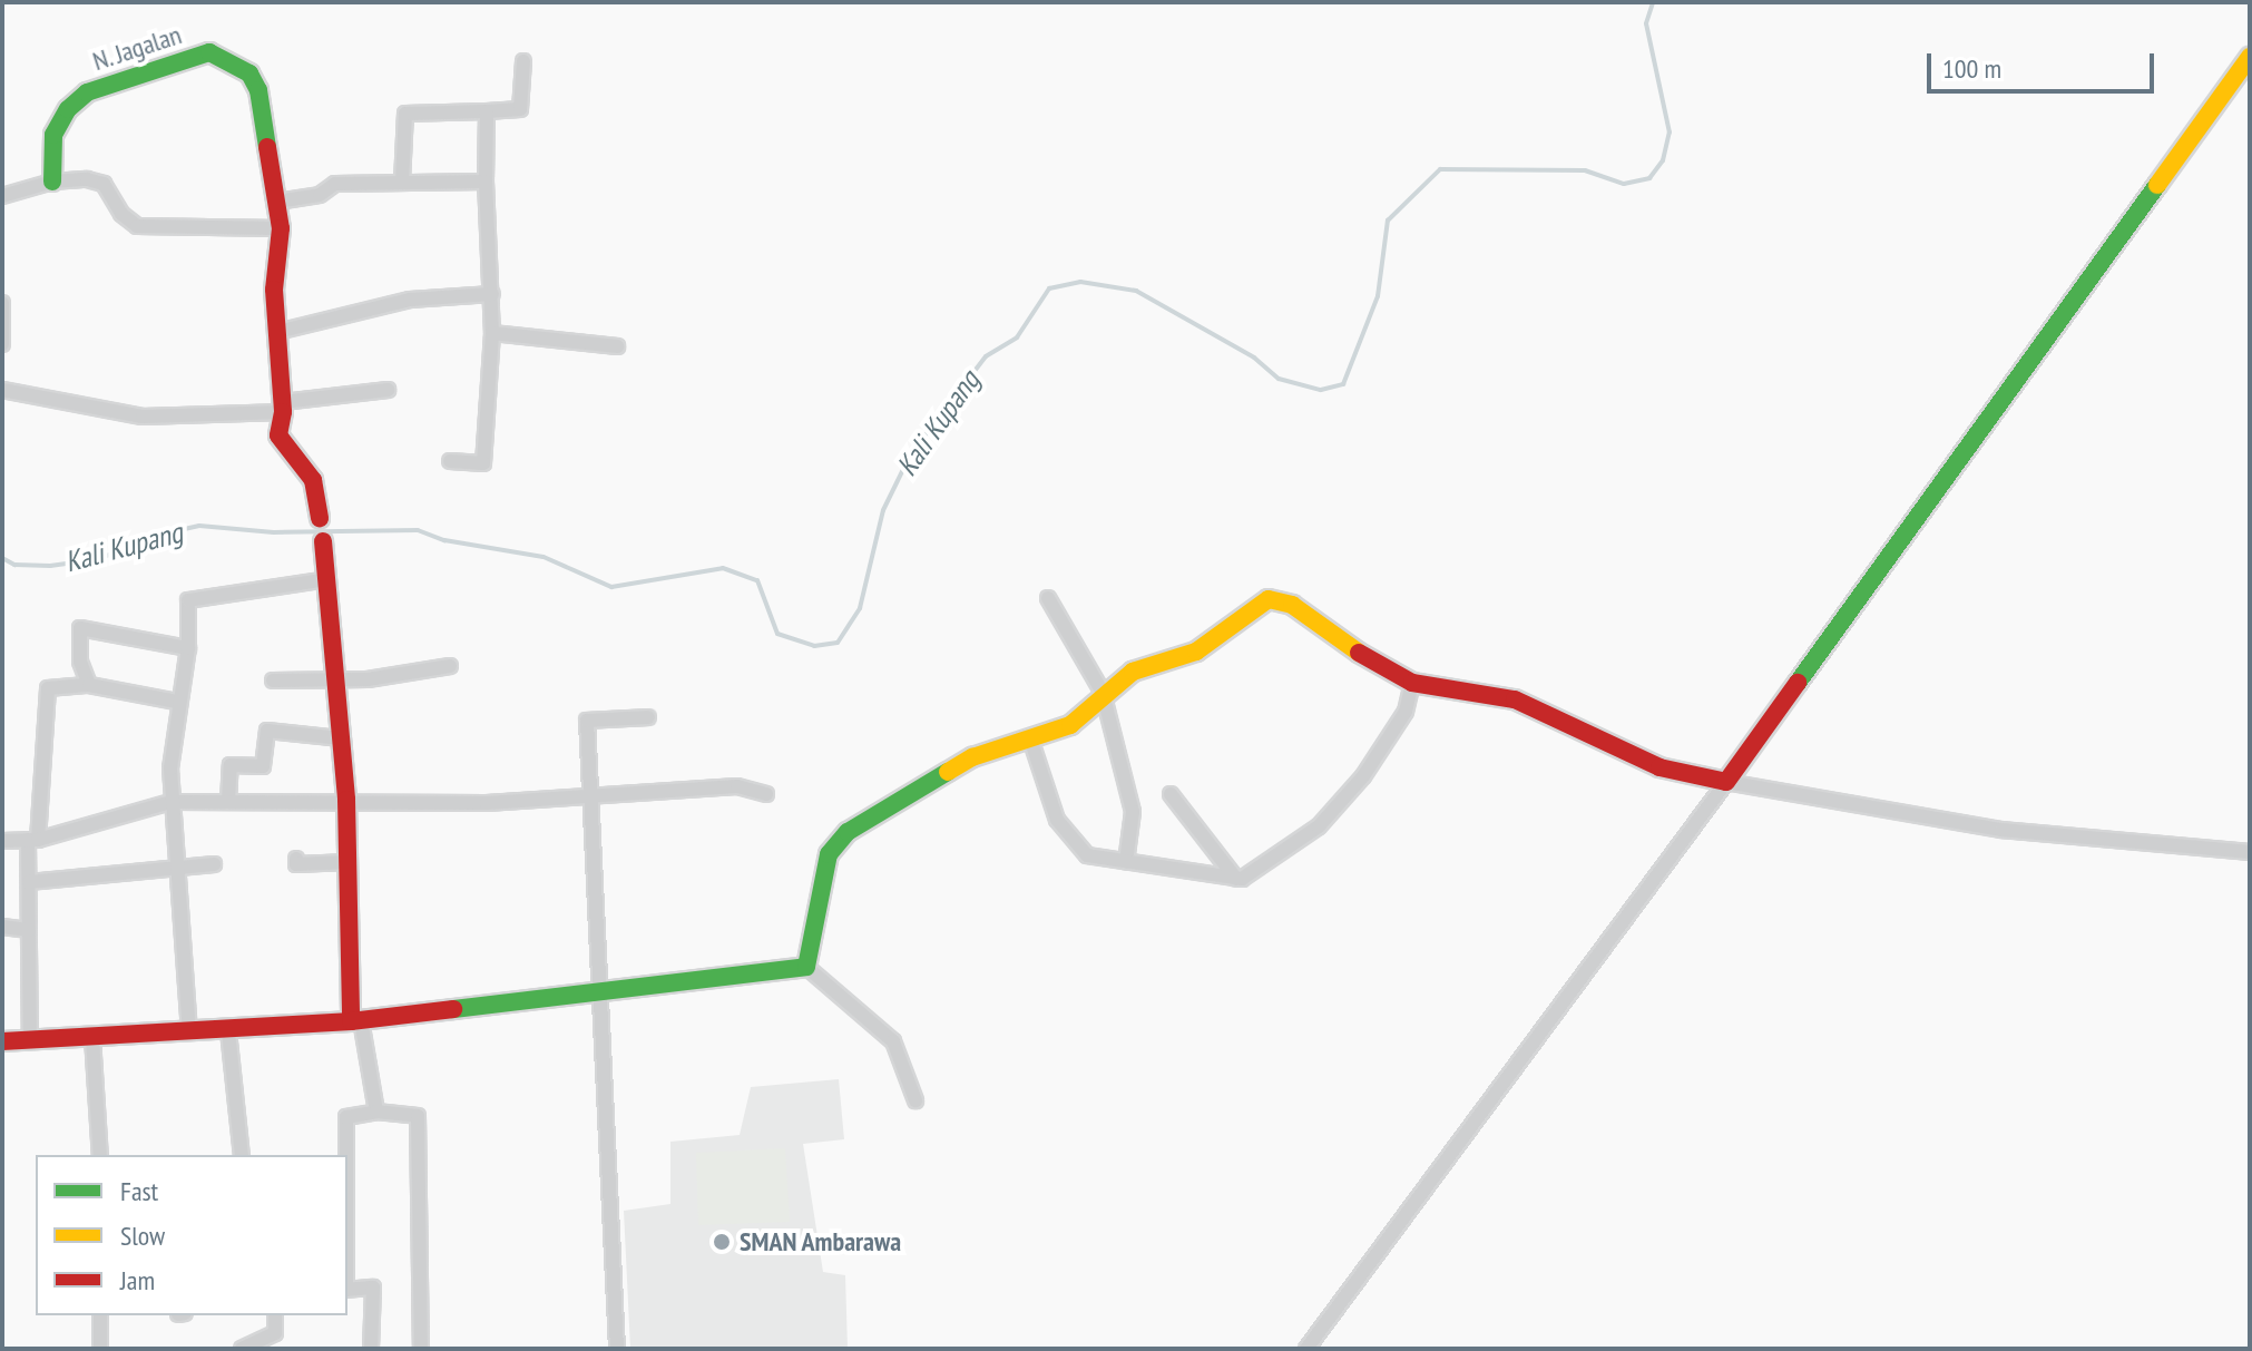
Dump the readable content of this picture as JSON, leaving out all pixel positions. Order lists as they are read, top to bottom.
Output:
{
  "streets": {
    "street": ["N. Jagalan"]
  },
  "water": ["Kali Kupang"],
  "places": ["SMAN Ambarawa"],
  "legend": ["Fast", "Slow", "Jam"],
  "scale_bar": "100 m"
}
